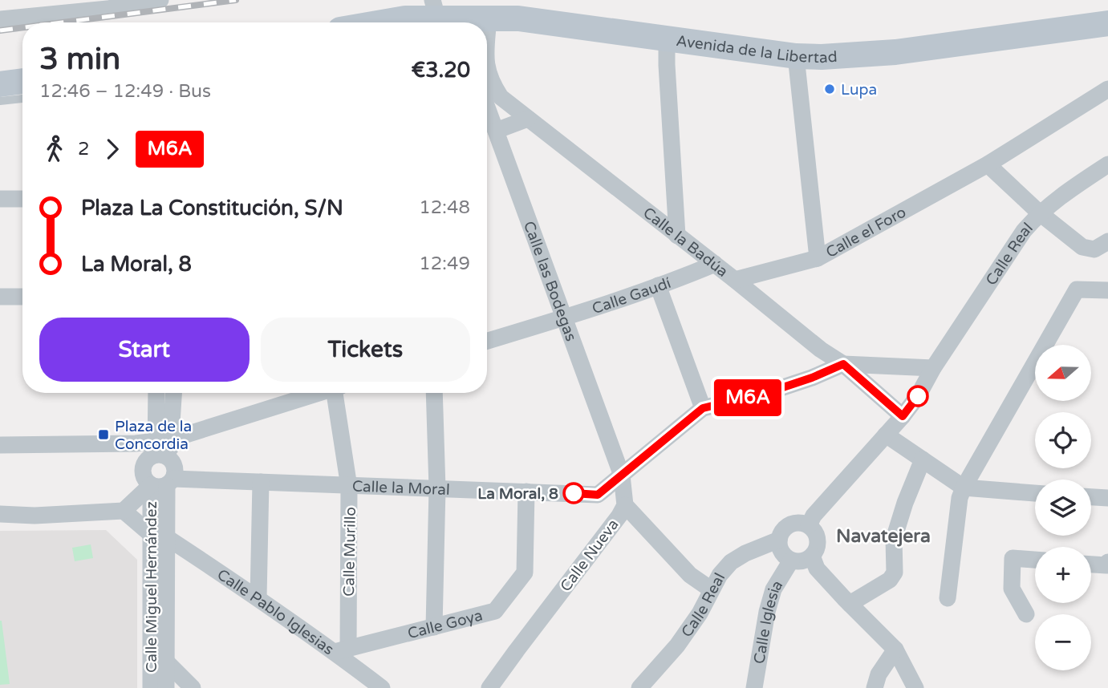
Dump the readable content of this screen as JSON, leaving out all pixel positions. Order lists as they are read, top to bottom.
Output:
{
  "streets": {
    "main road": ["Avenida de la Libertad"],
    "street": [
      "Calle el Foro",
      "Calle la Badúa",
      "Calle Real",
      "Calle las Bodegas",
      "Calle Gaudí",
      "Calle la Moral",
      "Calle Murillo",
      "Calle Nueva",
      "Calle Miguel Hernández",
      "Calle Pablo Iglesias",
      "Calle Iglesia",
      "Calle Goya"
    ]
  },
  "crossings": [
    ["Avenida de la Libertad", "Calle la Badúa"],
    ["Calle el Foro", "Calle la Badúa"],
    ["Calle la Badúa", "Calle Real"],
    ["Calle la Badúa", "Calle Gaudí"],
    ["Calle Real", "Calle Iglesia"],
    ["Calle las Bodegas", "Calle Gaudí"],
    ["Calle las Bodegas", "Calle la Moral"],
    ["Calle las Bodegas", "Calle Nueva"],
    ["Calle la Moral", "Calle Murillo"],
    ["Calle la Moral", "Calle Nueva"],
    ["Calle la Moral", "Calle Miguel Hernández"],
    ["Calle la Moral", "Calle Goya"],
    ["Calle Murillo", "Calle Pablo Iglesias"],
    ["Calle Murillo", "Calle Goya"],
    ["Calle Miguel Hernández", "Calle Pablo Iglesias"],
    ["Calle Pablo Iglesias", "Calle Goya"]
  ],
  "districts": ["Navatejera"],
  "places": {
    "other": ["Lupa", "La Moral, 8"],
    "transit": ["Plaza de la Concordia"]
  },
  "lines": ["bus line M6A"],
  "north": "left",
  "page": {
    "on_map": "M6A",
    "heading": ["3 min", "12:46 – 12:49 · Bus", "€3.20"],
    "legs": ["2", "M6A"],
    "list": [
      {
        "name": "Plaza La Constitución, S/N",
        "value": "12:48"
      },
      {
        "name": "La Moral, 8",
        "value": "12:49"
      }
    ],
    "buttons": ["Start", "Tickets"],
    "map_buttons": ["+", "−"]
  }
}
